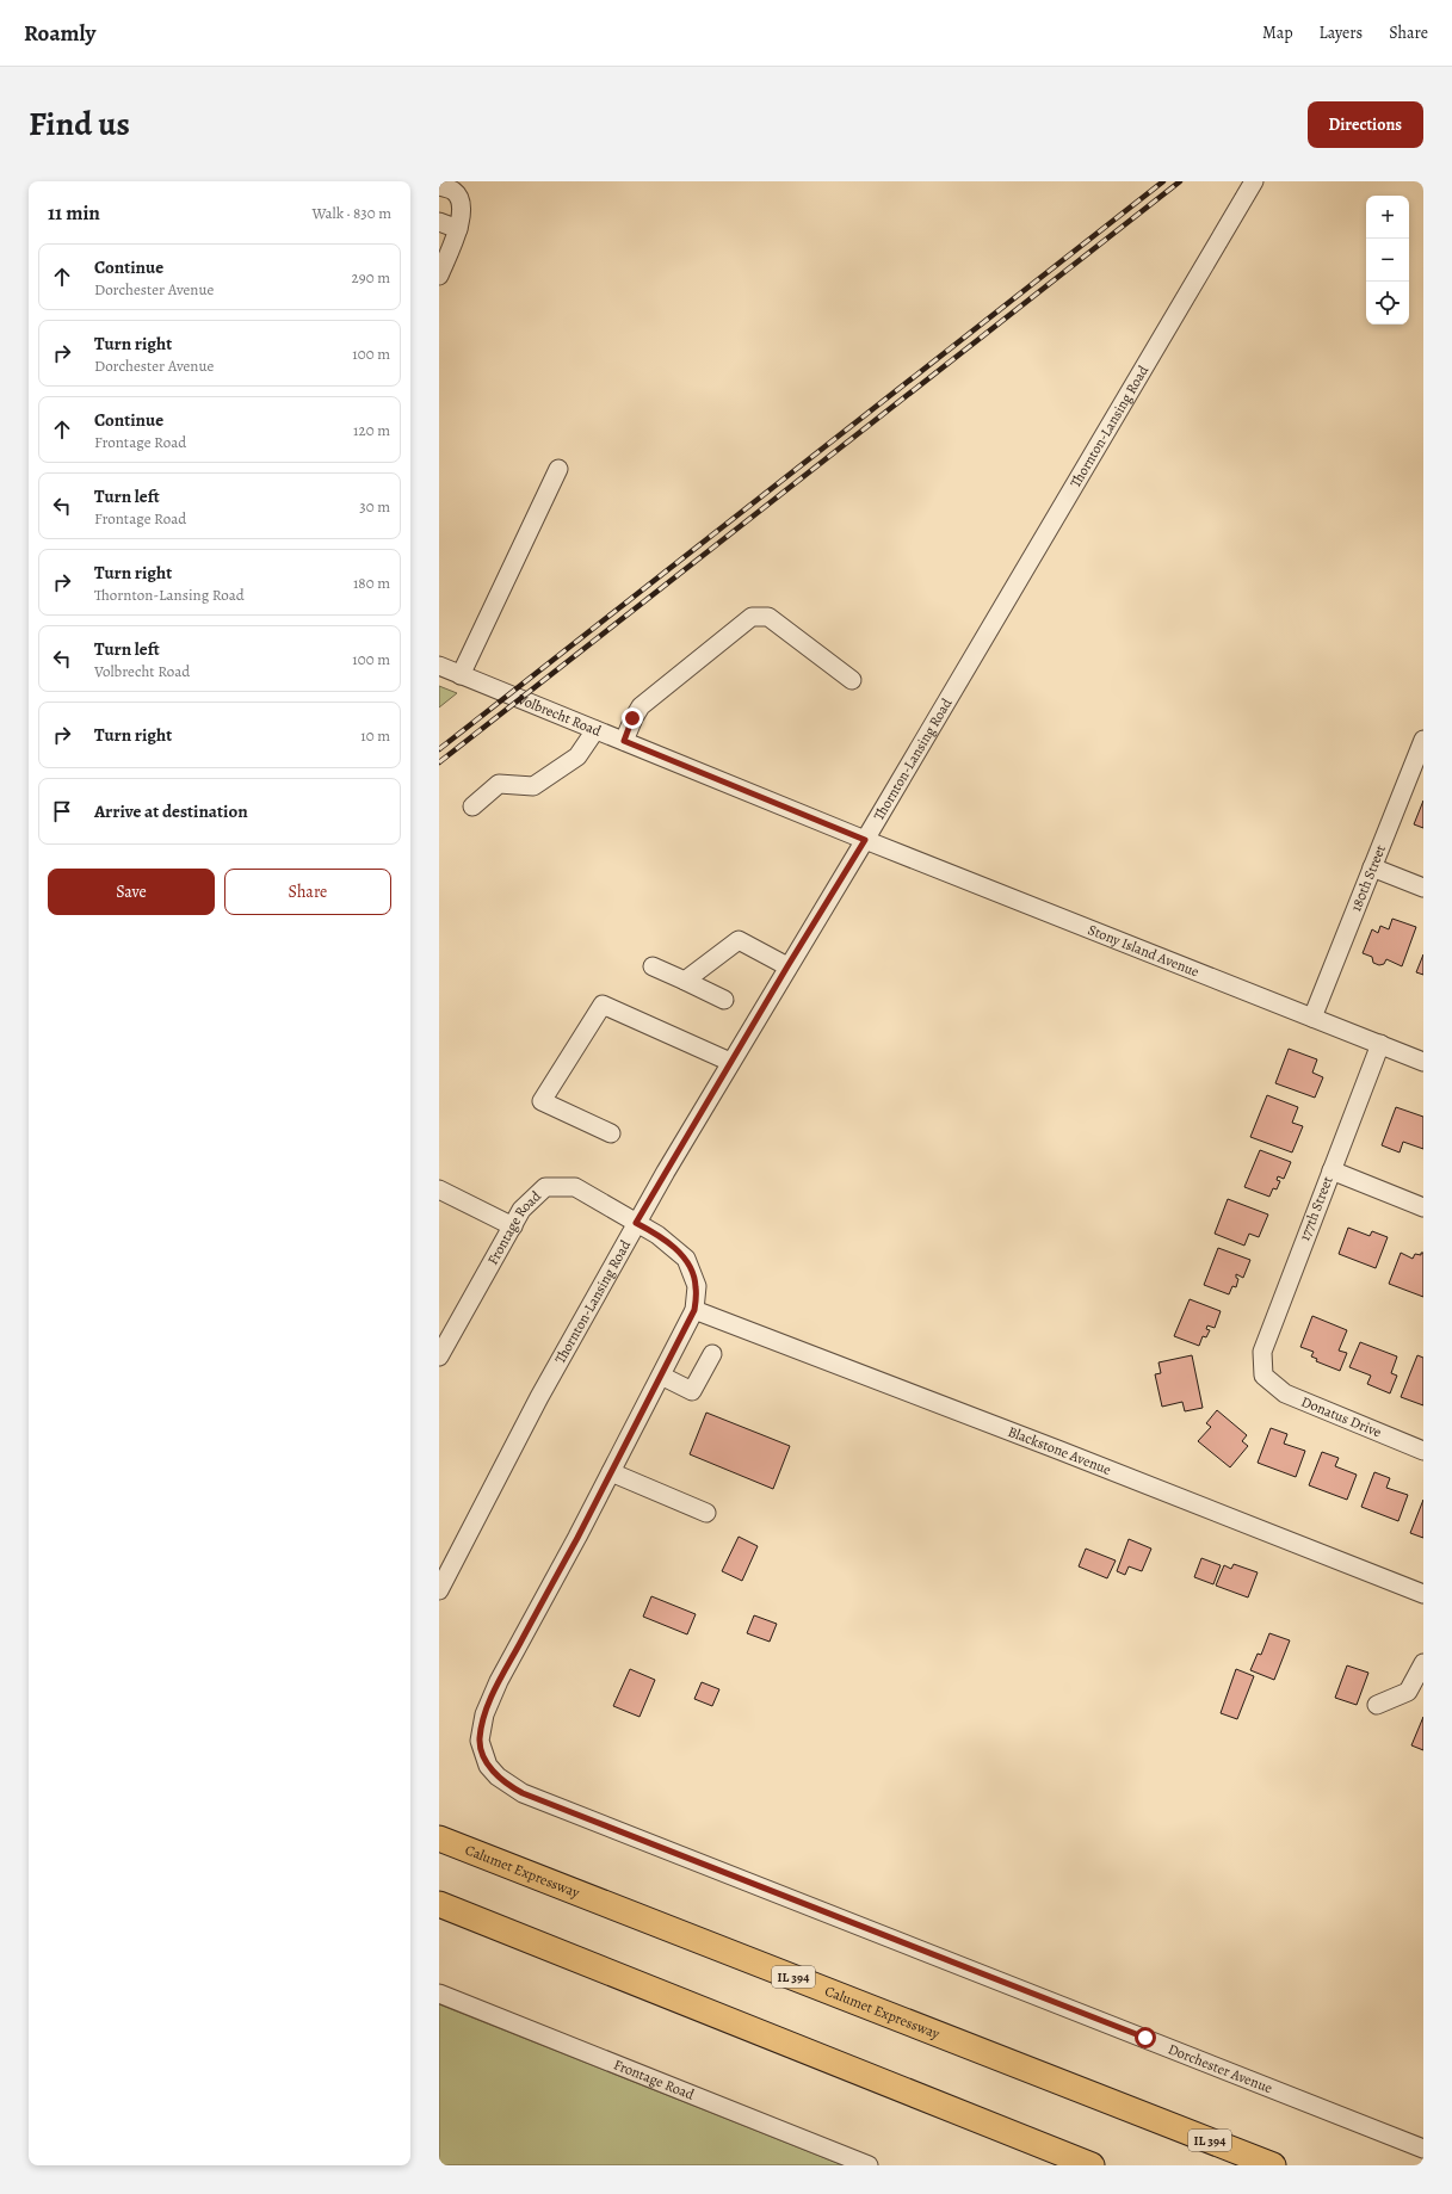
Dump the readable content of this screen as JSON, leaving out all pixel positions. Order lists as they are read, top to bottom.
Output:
{
  "streets": {
    "highway": ["Calumet Expressway", "IL 394"],
    "street": [
      "Thornton-Lansing Road",
      "Volbrecht Road",
      "180th Street",
      "Stony Island Avenue",
      "177th Street",
      "Frontage Road",
      "Donatus Drive",
      "Blackstone Avenue",
      "Dorchester Avenue"
    ]
  },
  "crossings": [
    ["Thornton-Lansing Road", "Volbrecht Road"],
    ["Thornton-Lansing Road", "Stony Island Avenue"],
    ["Thornton-Lansing Road", "Frontage Road"],
    ["Volbrecht Road", "Stony Island Avenue"],
    ["180th Street", "Stony Island Avenue"],
    ["Stony Island Avenue", "177th Street"],
    ["177th Street", "Donatus Drive"],
    ["Frontage Road", "Blackstone Avenue"],
    ["Frontage Road", "Dorchester Avenue"]
  ],
  "page": {
    "header": "Roamly",
    "nav": ["Map", "Layers", "Share"],
    "title": "Find us",
    "buttons": [
      "Directions",
      ["Save", "Share"]
    ],
    "heading": ["11 min", "Walk · 830 m"],
    "map_buttons": ["+", "−"],
    "list": [
      ["Continue", "Dorchester Avenue", "290 m"],
      ["Turn right", "Dorchester Avenue", "100 m"],
      ["Continue", "Frontage Road", "120 m"],
      ["Turn left", "Frontage Road", "30 m"],
      ["Turn right", "Thornton-Lansing Road", "180 m"],
      ["Turn left", "Volbrecht Road", "100 m"],
      ["Turn right", "10 m"],
      "Arrive at destination"
    ]
  }
}
